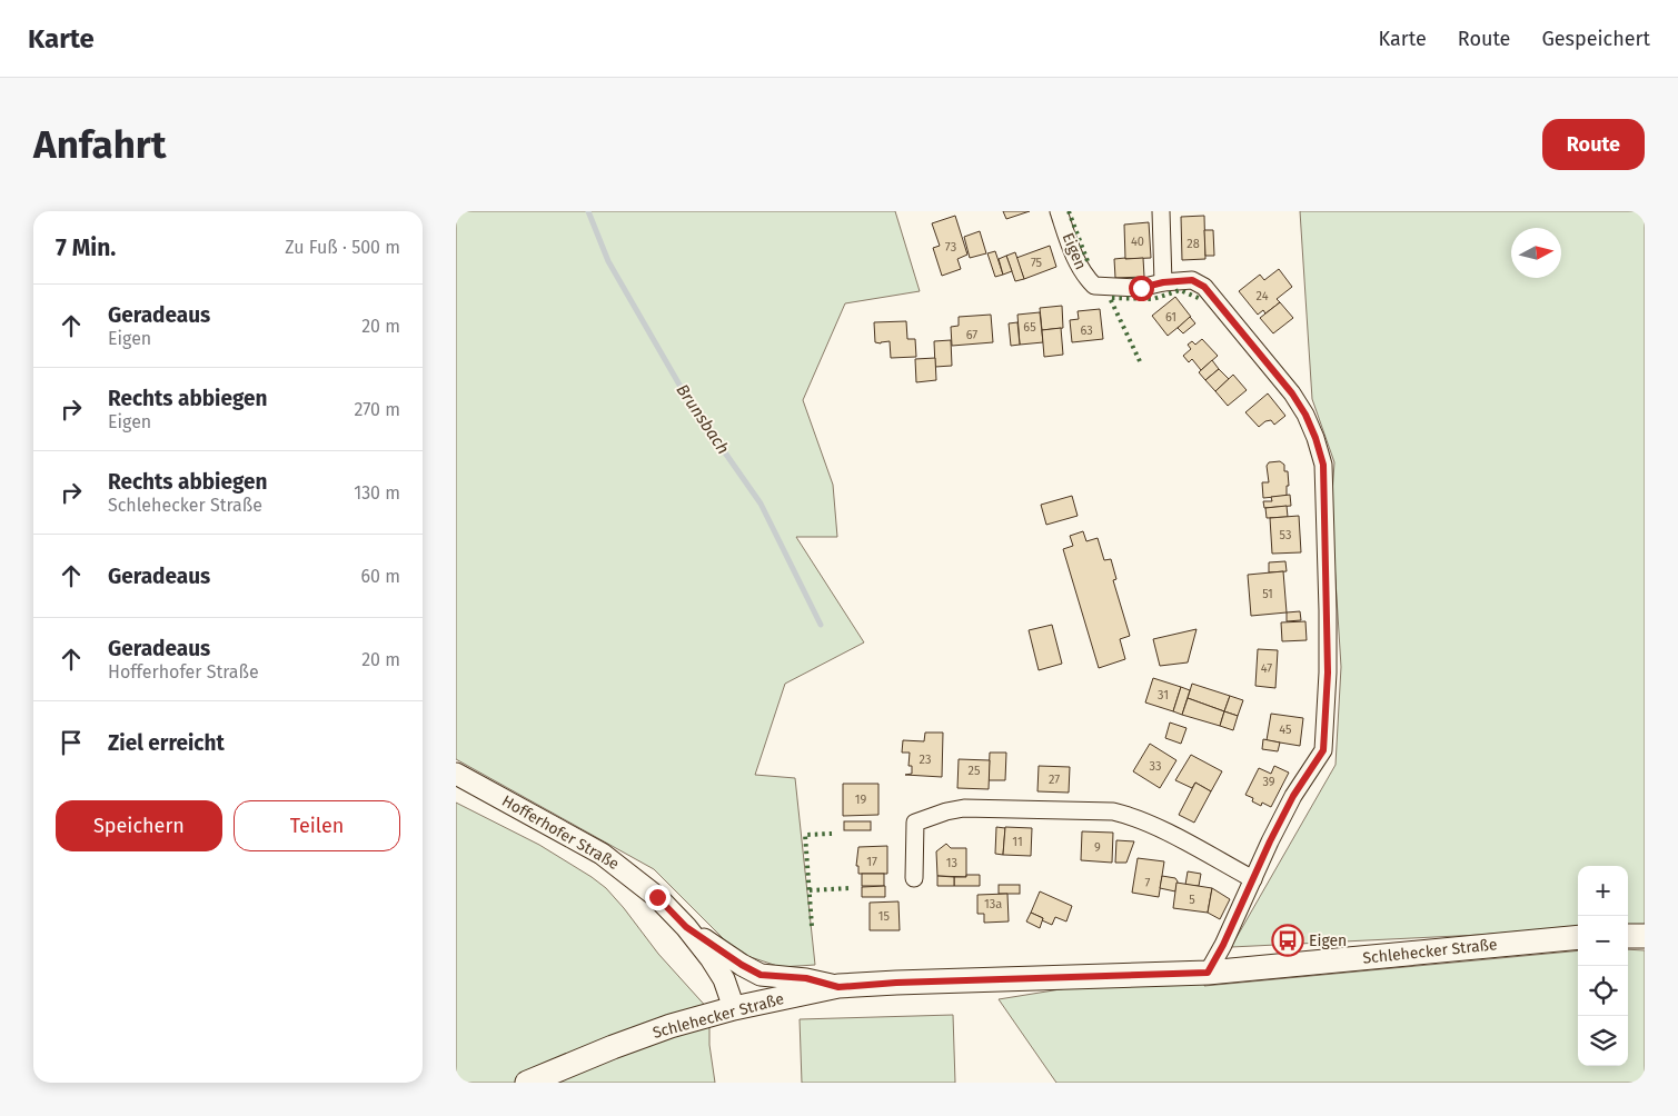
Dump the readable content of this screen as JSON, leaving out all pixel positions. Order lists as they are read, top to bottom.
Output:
{
  "streets": {
    "main road": ["Schlehecker Straße"],
    "street": ["Eigen", "Hofferhofer Straße"]
  },
  "crossings": [
    ["Eigen", "Schlehecker Straße"],
    ["Hofferhofer Straße", "Schlehecker Straße"]
  ],
  "water": ["Brunsbach"],
  "places": {
    "bus stop": ["Eigen"]
  },
  "house_numbers": [
    "40",
    "28",
    "73",
    "75",
    "24",
    "61",
    "65",
    "63",
    "67",
    "53",
    "51",
    "47",
    "31",
    "45",
    "23",
    "33",
    "25",
    "27",
    "39",
    "19",
    "11",
    "9",
    "17",
    "13",
    "7",
    "5",
    "13a",
    "15"
  ],
  "north": "right",
  "page": {
    "header": "Karte",
    "nav": ["Karte", "Route", "Gespeichert"],
    "buttons": [
      "Route",
      ["Speichern", "Teilen"]
    ],
    "title": "Anfahrt",
    "heading": ["7 Min.", "Zu Fuß · 500 m"],
    "list": [
      ["Geradeaus", "Eigen", "20 m"],
      ["Rechts abbiegen", "Eigen", "270 m"],
      ["Rechts abbiegen", "Schlehecker Straße", "130 m"],
      ["Geradeaus", "60 m"],
      ["Geradeaus", "Hofferhofer Straße", "20 m"],
      "Ziel erreicht"
    ],
    "map_buttons": ["+", "−"]
  }
}
